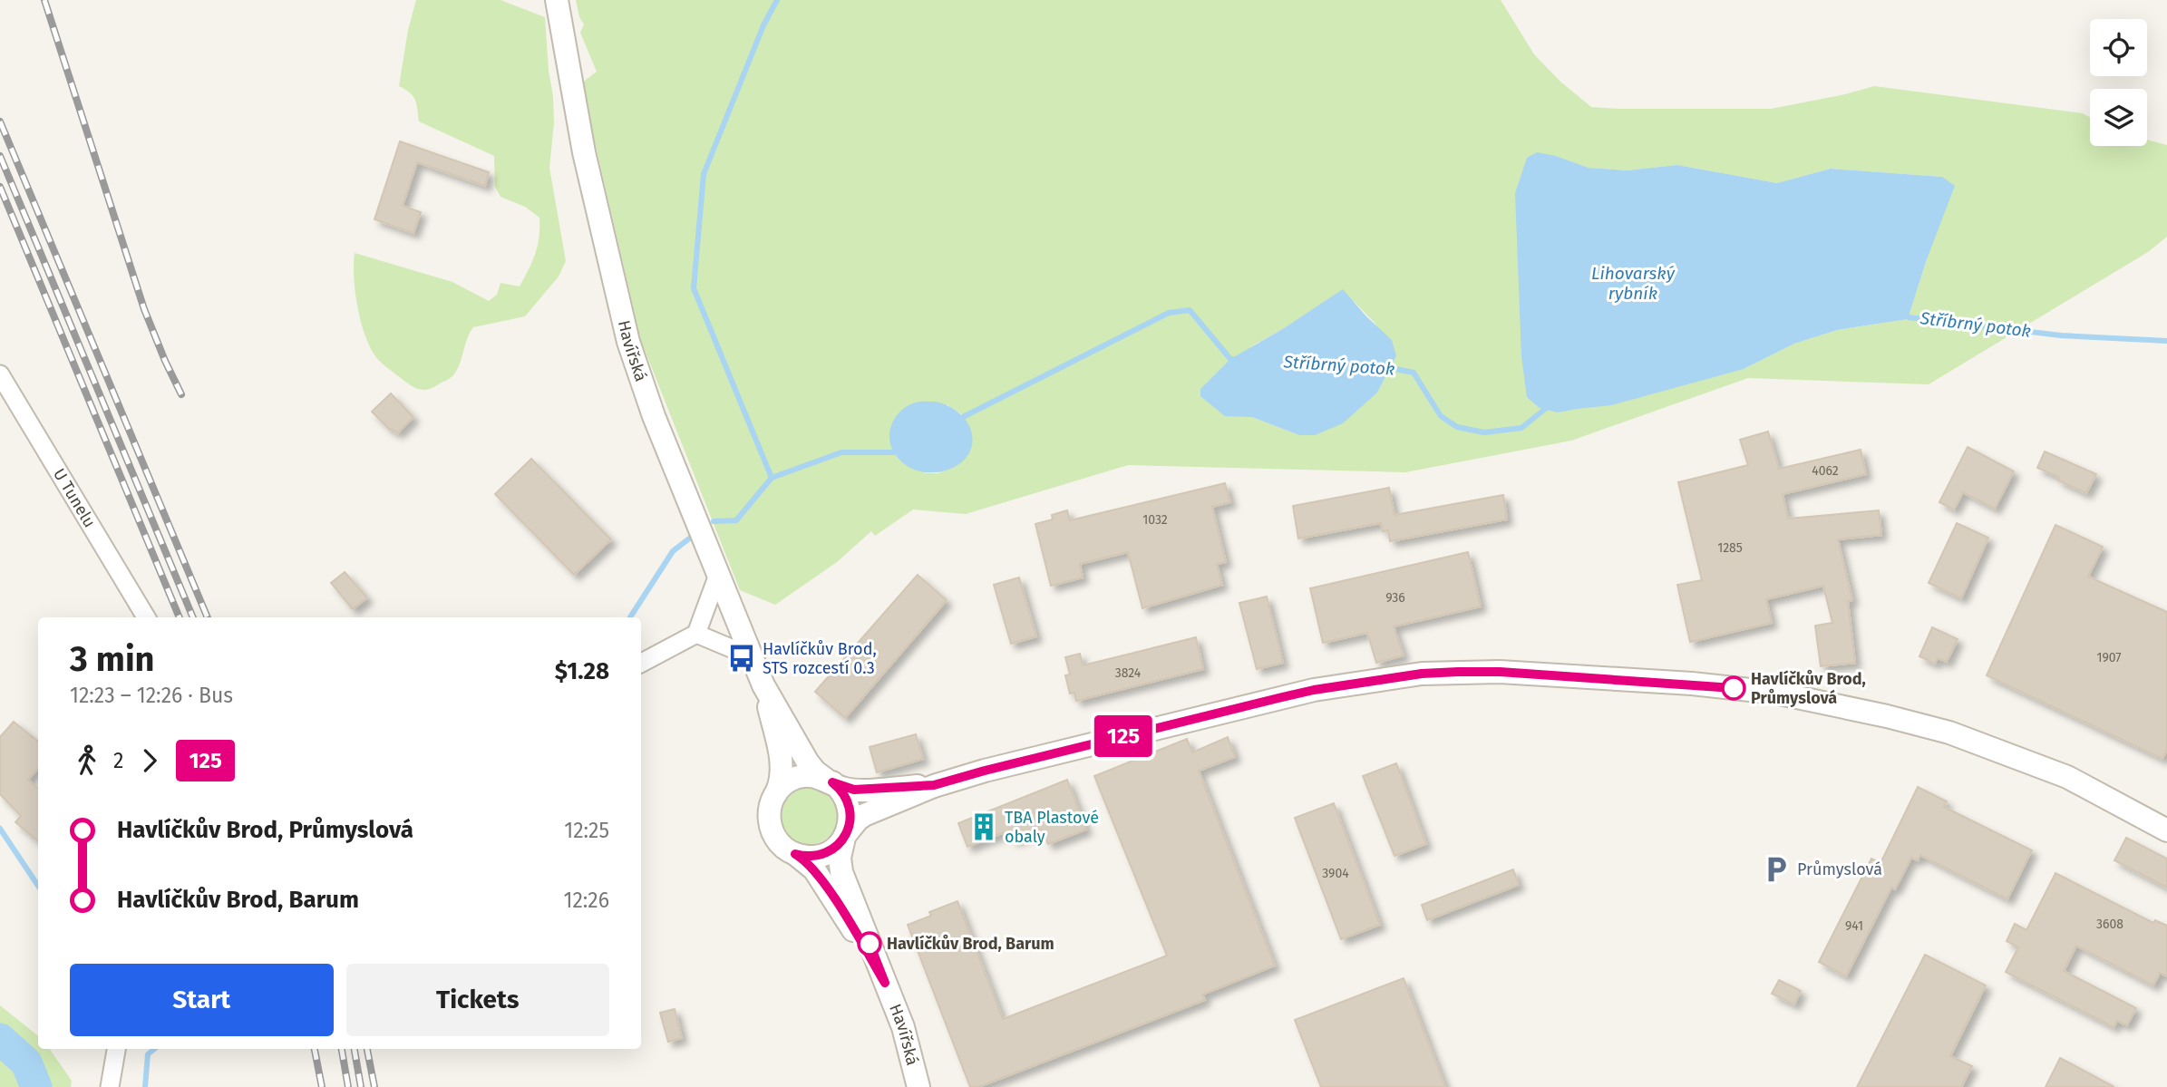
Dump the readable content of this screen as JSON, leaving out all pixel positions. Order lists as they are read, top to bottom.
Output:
{
  "streets": {
    "street": ["Havířská", "U Tunelu"]
  },
  "water": ["Lihovarský rybník", "Stříbrný potok"],
  "places": {
    "bus stop": ["Havlíčkův Brod, STS rozcestí 0.3"],
    "other": ["Havlíčkův Brod, Průmyslová", "Havlíčkův Brod, Barum"],
    "building": ["TBA Plastové obaly"],
    "parking": ["Průmyslová"]
  },
  "lines": ["bus line 125"],
  "house_numbers": [
    "4062",
    "1032",
    "1285",
    "936",
    "1907",
    "3824",
    "3904",
    "3608",
    "941"
  ],
  "page": {
    "on_map": "125",
    "heading": ["3 min", "12:23 – 12:26 · Bus", "$1.28"],
    "legs": ["2", "125"],
    "list": [
      {
        "name": "Havlíčkův Brod, Průmyslová",
        "value": "12:25"
      },
      {
        "name": "Havlíčkův Brod, Barum",
        "value": "12:26"
      }
    ],
    "buttons": ["Start", "Tickets"]
  }
}
